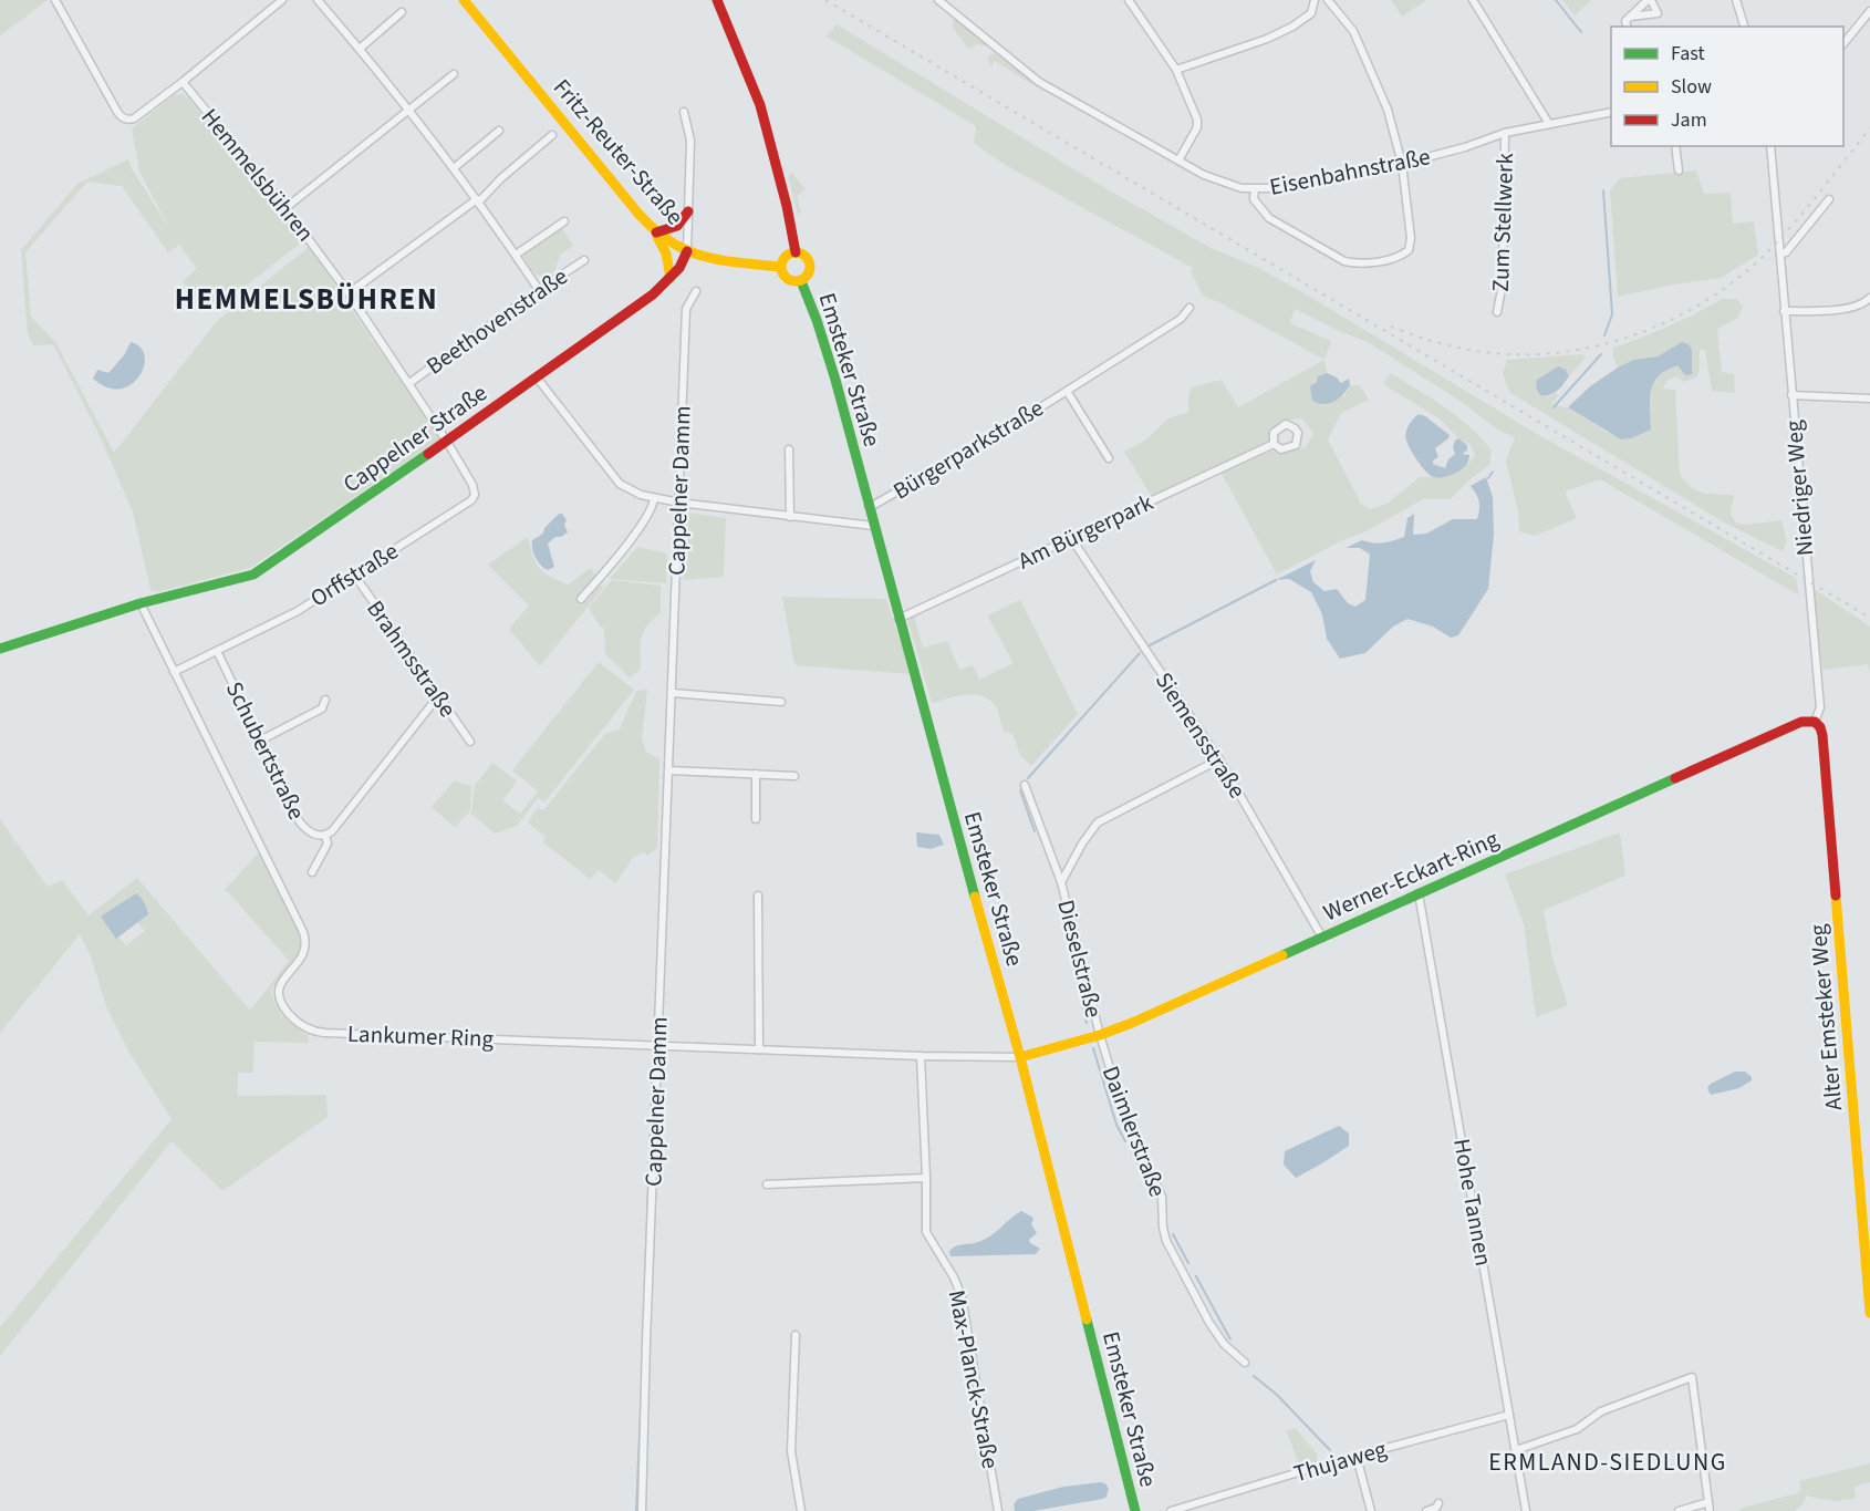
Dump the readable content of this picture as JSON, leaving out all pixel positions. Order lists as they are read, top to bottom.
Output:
{
  "streets": {
    "street": [
      "Fritz-Reuter-Straße",
      "Eisenbahnstraße",
      "Hemmelsbühren",
      "Zum Stellwerk",
      "Beethovenstraße",
      "Emsteker Straße",
      "Cappelner Straße",
      "Bürgerparkstraße",
      "Niedriger Weg",
      "Cappelner Damm",
      "Am Bürgerpark",
      "Orffstraße",
      "Brahmsstraße",
      "Siemensstraße",
      "Schubertstraße",
      "Werner-Eckart-Ring",
      "Dieselstraße",
      "Alter Emsteker Weg",
      "Lankumer Ring",
      "Daimlerstraße",
      "Hohe Tannen",
      "Max-Planck-Straße",
      "Thujaweg"
    ]
  },
  "crossings": [
    ["Fritz-Reuter-Straße", "Emsteker Straße"],
    ["Fritz-Reuter-Straße", "Cappelner Straße"],
    ["Eisenbahnstraße", "Zum Stellwerk"],
    ["Hemmelsbühren", "Beethovenstraße"],
    ["Hemmelsbühren", "Cappelner Straße"],
    ["Hemmelsbühren", "Orffstraße"],
    ["Emsteker Straße", "Bürgerparkstraße"],
    ["Emsteker Straße", "Am Bürgerpark"],
    ["Emsteker Straße", "Werner-Eckart-Ring"],
    ["Emsteker Straße", "Lankumer Ring"],
    ["Cappelner Straße", "Orffstraße"],
    ["Cappelner Straße", "Lankumer Ring"],
    ["Niedriger Weg", "Werner-Eckart-Ring"],
    ["Niedriger Weg", "Alter Emsteker Weg"],
    ["Cappelner Damm", "Lankumer Ring"],
    ["Am Bürgerpark", "Siemensstraße"],
    ["Orffstraße", "Brahmsstraße"],
    ["Orffstraße", "Schubertstraße"],
    ["Orffstraße", "Lankumer Ring"],
    ["Brahmsstraße", "Schubertstraße"],
    ["Siemensstraße", "Werner-Eckart-Ring"],
    ["Siemensstraße", "Dieselstraße"],
    ["Werner-Eckart-Ring", "Dieselstraße"],
    ["Werner-Eckart-Ring", "Alter Emsteker Weg"],
    ["Werner-Eckart-Ring", "Lankumer Ring"],
    ["Werner-Eckart-Ring", "Daimlerstraße"],
    ["Werner-Eckart-Ring", "Hohe Tannen"],
    ["Dieselstraße", "Daimlerstraße"],
    ["Lankumer Ring", "Max-Planck-Straße"],
    ["Hohe Tannen", "Thujaweg"]
  ],
  "districts": ["HEMMELSBÜHREN", "ERMLAND-SIEDLUNG"],
  "legend": ["Fast", "Slow", "Jam"]
}
